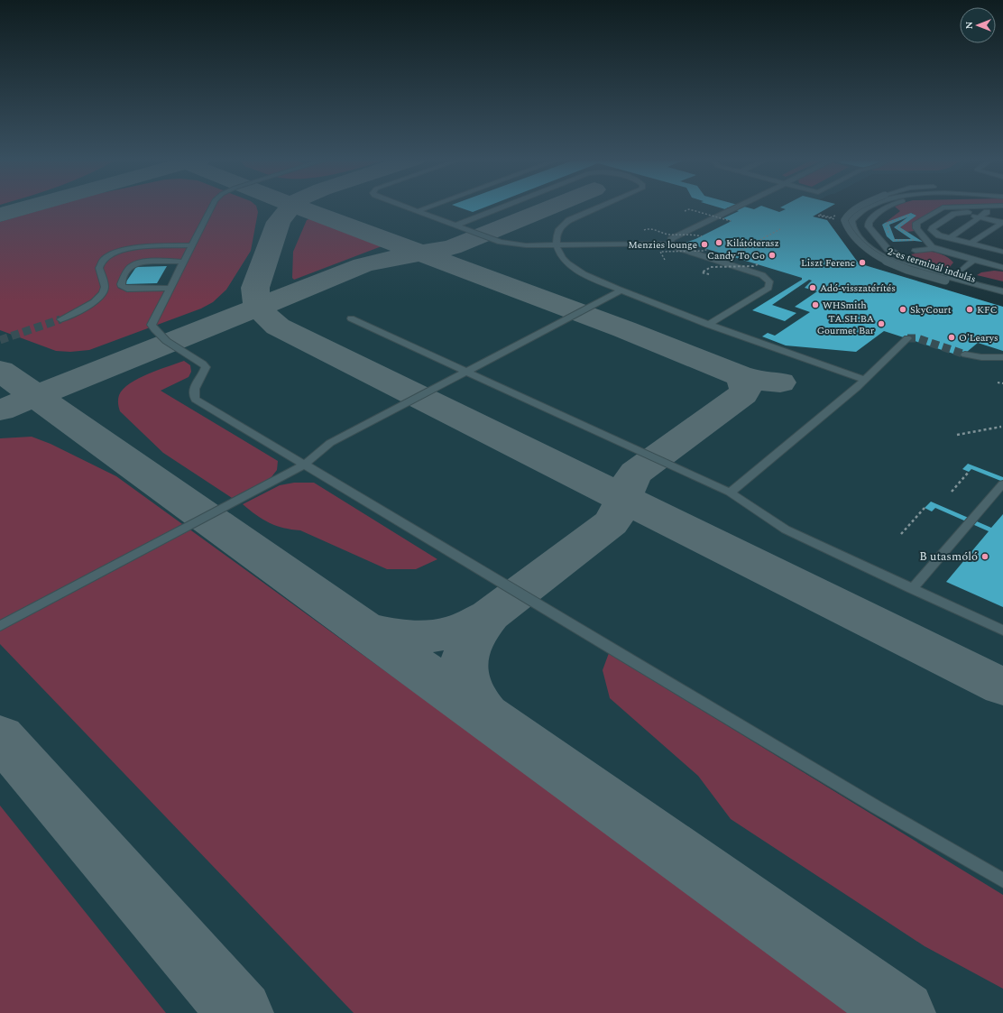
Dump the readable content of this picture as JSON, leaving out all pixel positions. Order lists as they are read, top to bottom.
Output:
{
  "streets": {
    "street": ["2-es terminál indulás"]
  },
  "places": [
    "Kilátóterasz",
    "Menzies lounge",
    "Candy To Go",
    "Liszt Ferenc",
    "Adó-visszatérítés",
    "WHSmith",
    "SkyCourt",
    "KFC",
    "TA.SH.BA Gourmet Bar",
    "O'Learys",
    "B utasmóló"
  ],
  "north": "left"
}
